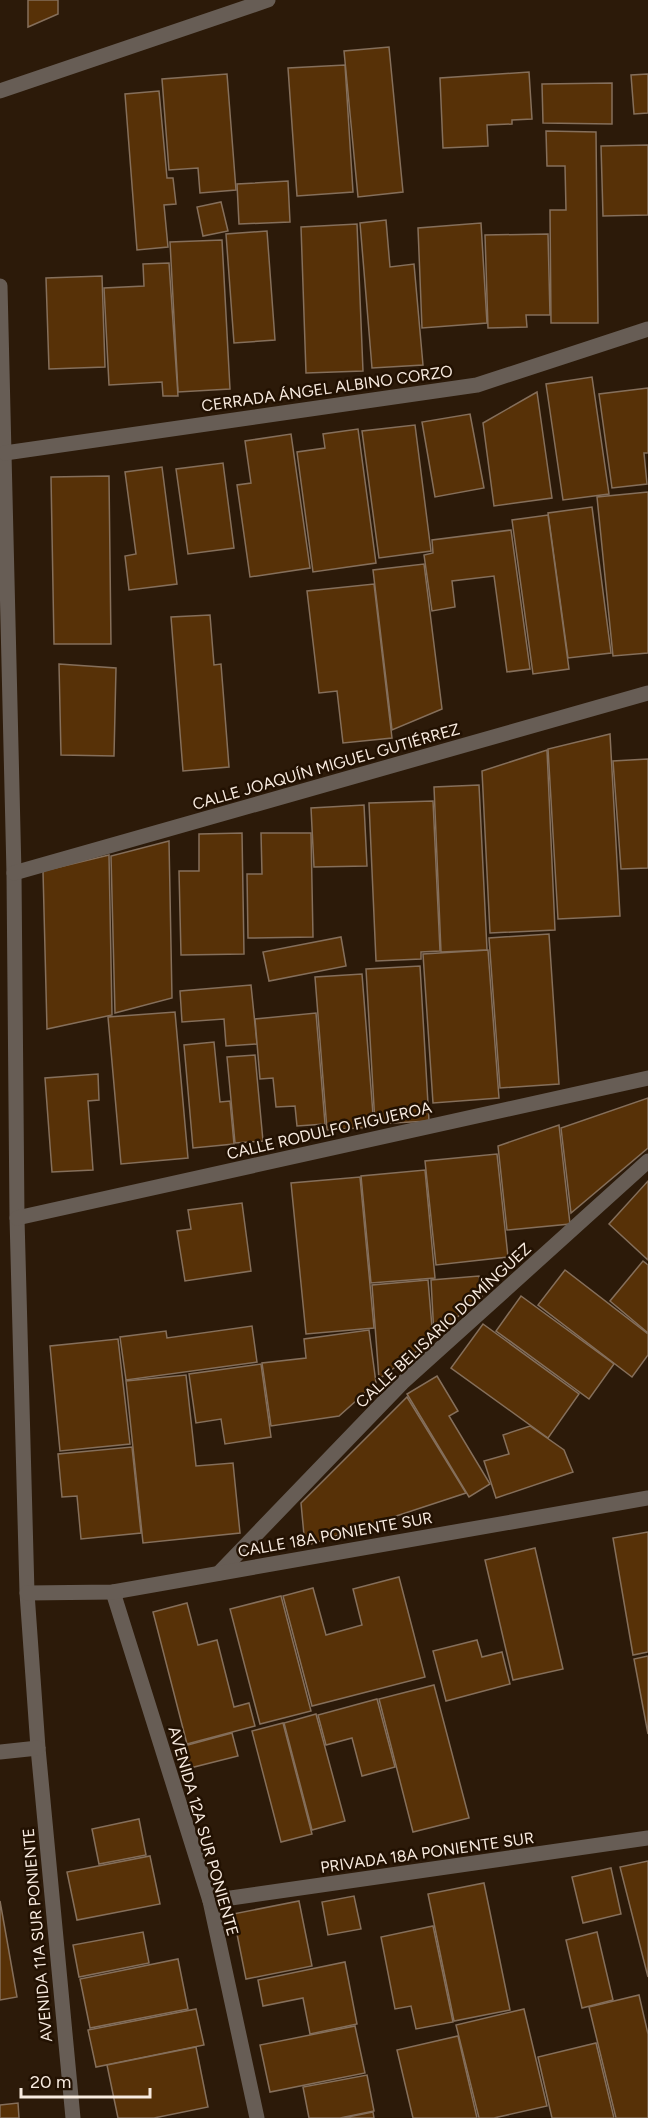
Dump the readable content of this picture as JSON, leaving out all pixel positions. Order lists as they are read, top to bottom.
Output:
{
  "streets": {
    "street": [
      "CERRADA ÁNGEL ALBINO CORZO",
      "CALLE JOAQUÍN MIGUEL GUTIÉRREZ",
      "CALLE RODULFO FIGUEROA",
      "CALLE BELISARIO DOMÍNGUEZ",
      "CALLE 18A PONIENTE SUR",
      "AVENIDA 12A SUR PONIENTE",
      "PRIVADA 18A PONIENTE SUR",
      "AVENIDA 11A SUR PONIENTE"
    ]
  },
  "crossings": [
    ["CERRADA ÁNGEL ALBINO CORZO", "AVENIDA 11A SUR PONIENTE"],
    ["CALLE JOAQUÍN MIGUEL GUTIÉRREZ", "AVENIDA 11A SUR PONIENTE"],
    ["CALLE RODULFO FIGUEROA", "AVENIDA 11A SUR PONIENTE"],
    ["CALLE BELISARIO DOMÍNGUEZ", "CALLE 18A PONIENTE SUR"],
    ["CALLE 18A PONIENTE SUR", "AVENIDA 12A SUR PONIENTE"],
    ["CALLE 18A PONIENTE SUR", "AVENIDA 11A SUR PONIENTE"],
    ["AVENIDA 12A SUR PONIENTE", "PRIVADA 18A PONIENTE SUR"]
  ],
  "scale_bar": "20 m"
}
